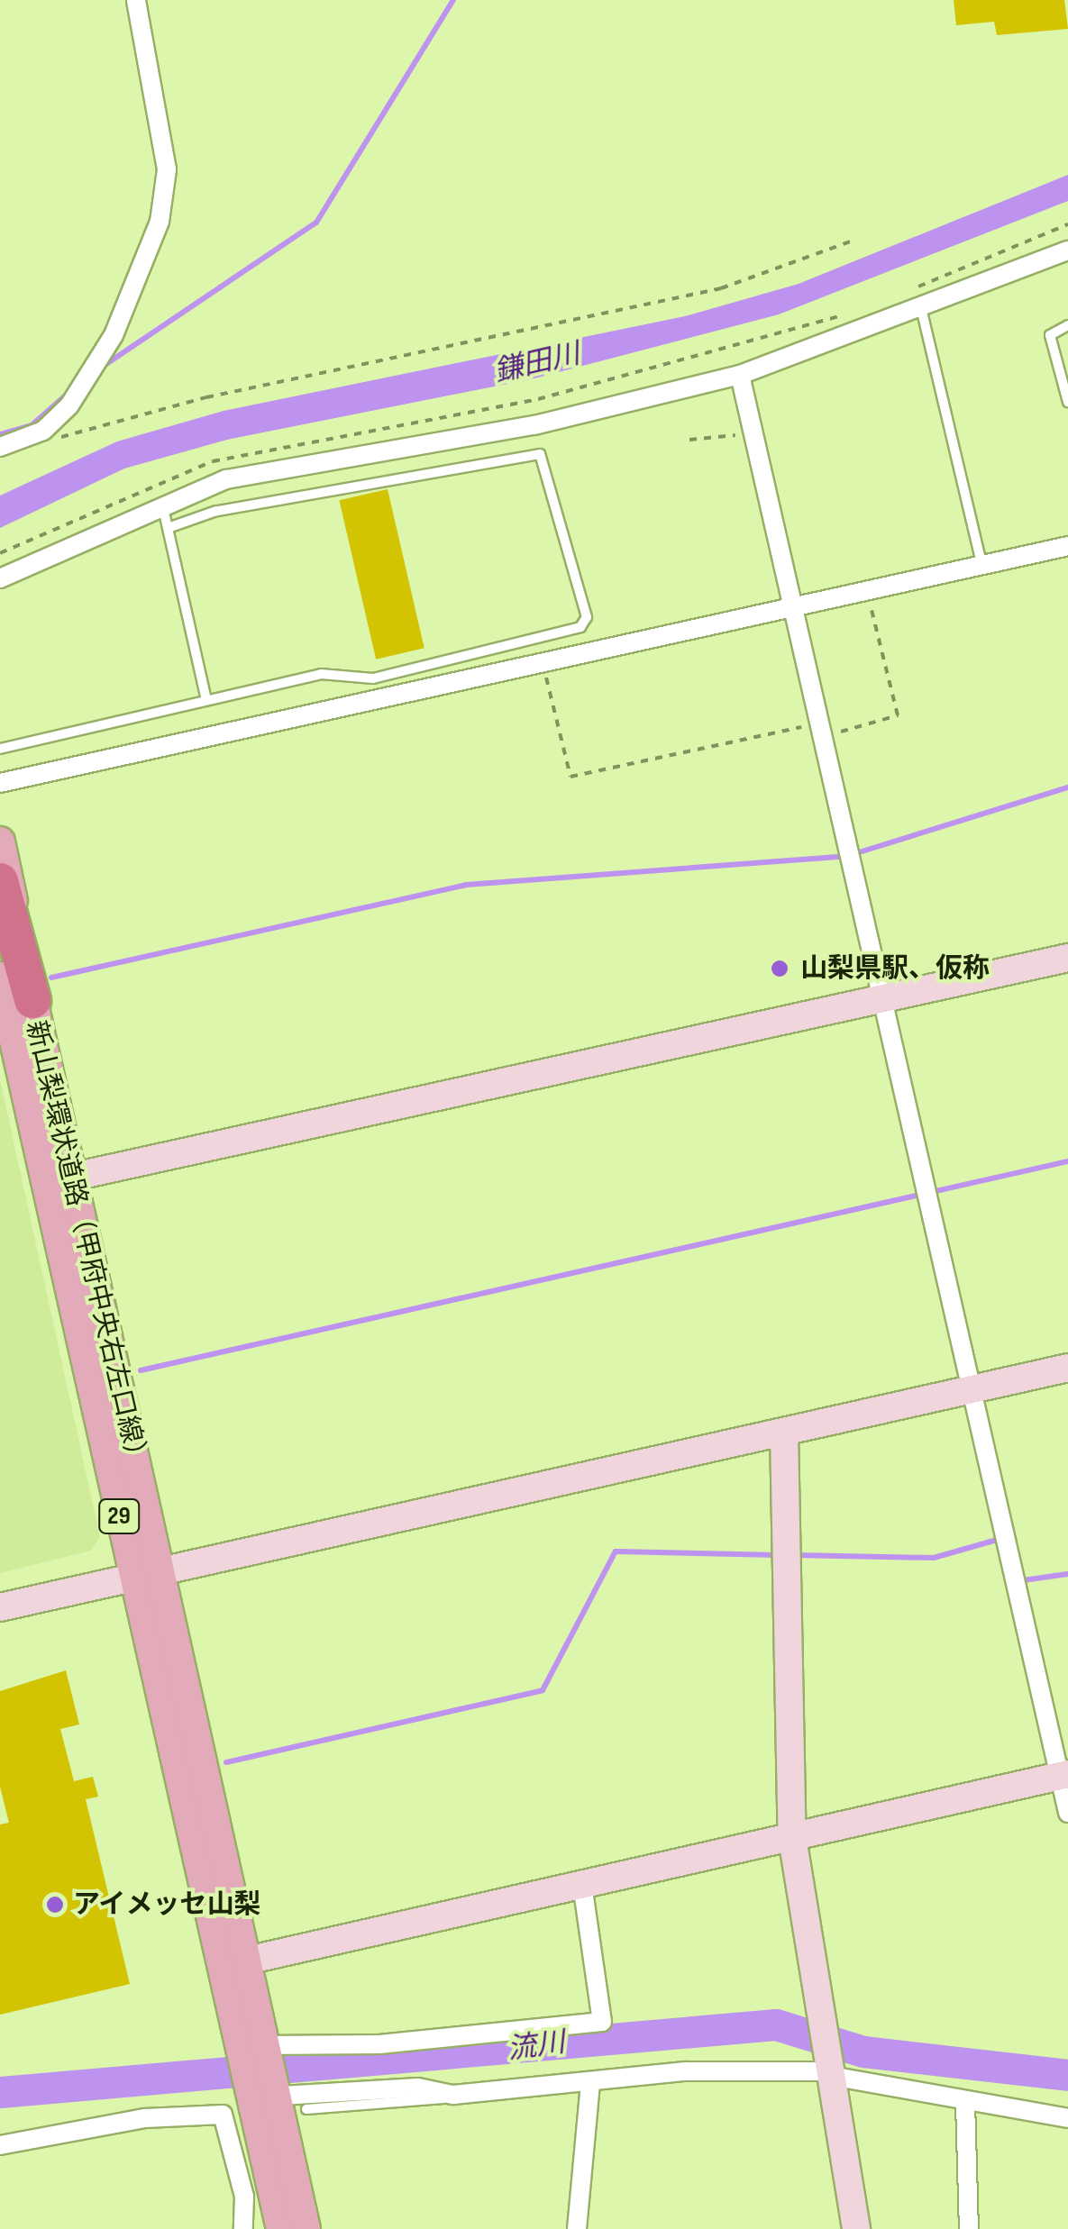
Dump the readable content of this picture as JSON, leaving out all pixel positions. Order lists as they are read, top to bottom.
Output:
{
  "streets": {
    "main road": ["新山梨環状道路（甲府中央右左口線）", "29"]
  },
  "water": ["鎌田川", "流川"],
  "places": ["山梨県駅、仮称", "アイメッセ山梨"]
}
